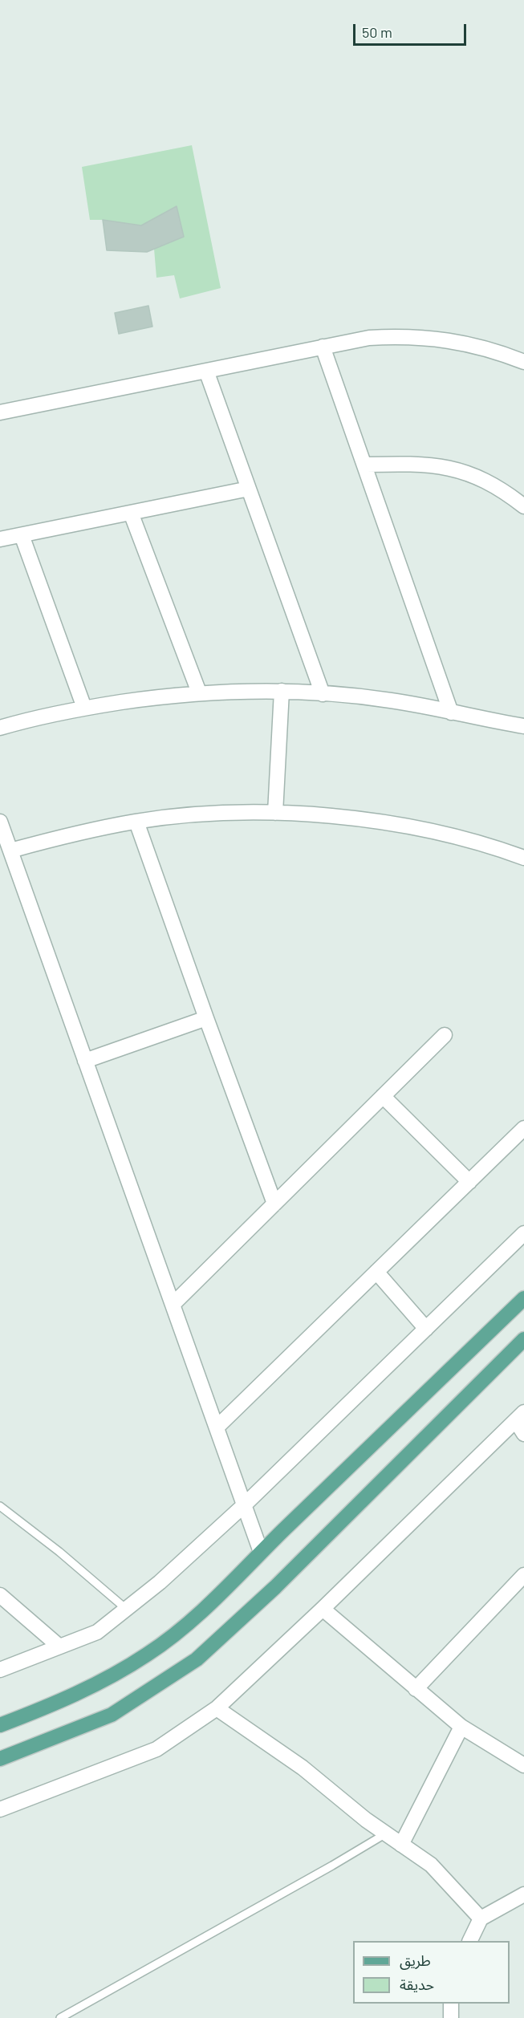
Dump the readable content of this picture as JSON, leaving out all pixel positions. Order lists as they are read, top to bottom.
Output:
{
  "legend": ["طريق", "حديقة"],
  "scale_bar": "50 m"
}
